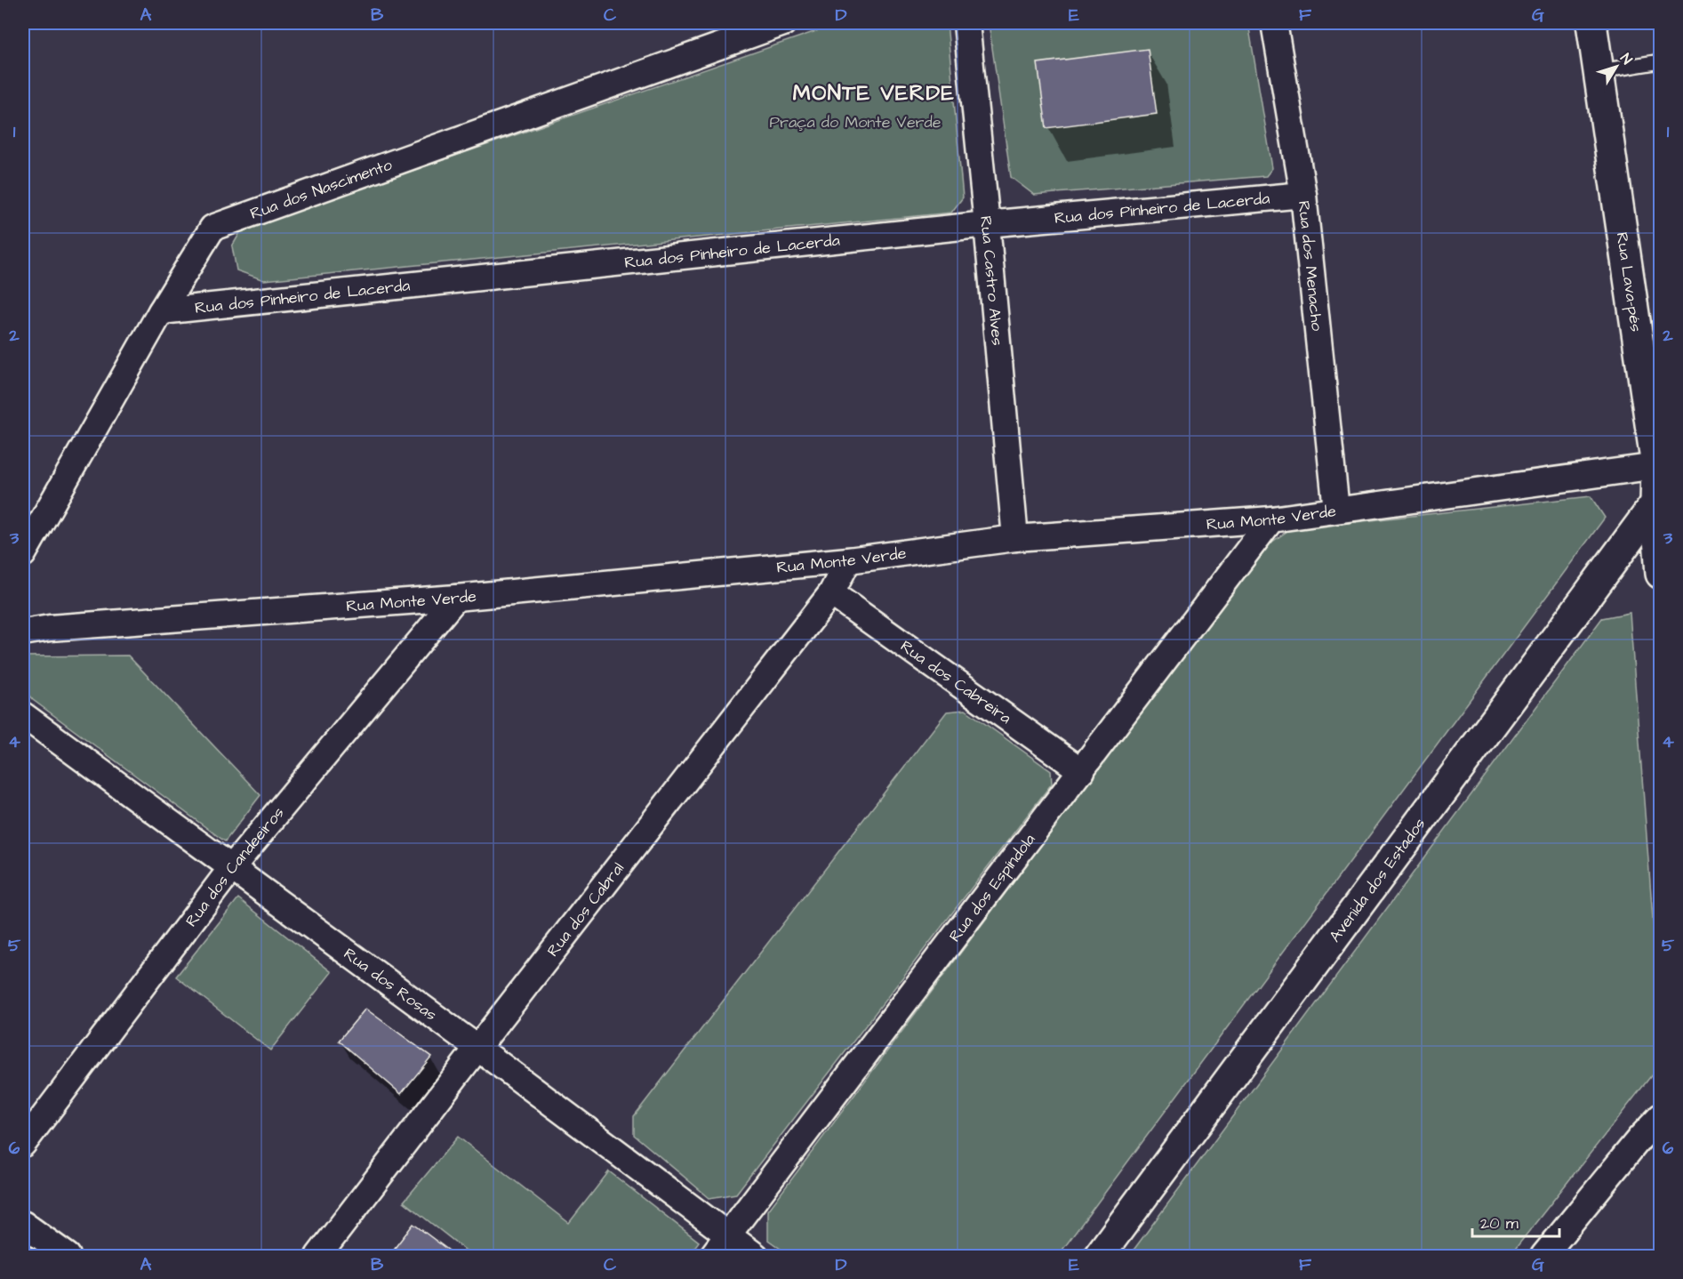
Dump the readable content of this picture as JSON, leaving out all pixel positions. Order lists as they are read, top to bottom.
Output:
{
  "streets": {
    "street": [
      "Rua dos Nascimento",
      "Rua dos Pinheiro de Lacerda",
      "Rua dos Menacho",
      "Rua Castro Alves",
      "Rua Lava-pés",
      "Rua Monte Verde",
      "Rua dos Cabreira",
      "Rua dos Candeeiros",
      "Avenida dos Estados",
      "Rua dos Espíndola",
      "Rua dos Cabral",
      "Rua dos Rosas"
    ]
  },
  "crossings": [
    ["Rua dos Nascimento", "Rua dos Pinheiro de Lacerda"],
    ["Rua dos Pinheiro de Lacerda", "Rua dos Menacho"],
    ["Rua dos Pinheiro de Lacerda", "Rua Castro Alves"],
    ["Rua dos Menacho", "Rua Monte Verde"],
    ["Rua Castro Alves", "Rua Monte Verde"],
    ["Rua Lava-pés", "Rua Monte Verde"],
    ["Rua Lava-pés", "Avenida dos Estados"],
    ["Rua Monte Verde", "Rua dos Candeeiros"],
    ["Rua Monte Verde", "Rua dos Espíndola"],
    ["Rua Monte Verde", "Rua dos Cabral"],
    ["Rua dos Cabreira", "Rua dos Espíndola"],
    ["Rua dos Cabreira", "Rua dos Cabral"],
    ["Rua dos Candeeiros", "Rua dos Rosas"],
    ["Rua dos Espíndola", "Rua dos Rosas"],
    ["Rua dos Cabral", "Rua dos Rosas"]
  ],
  "districts": ["MONTE VERDE"],
  "parks": ["Praça do Monte Verde"],
  "scale_bar": "20 m",
  "north": "top right",
  "grid": {
    "columns": [
      "A",
      "B",
      "C",
      "D",
      "E",
      "F",
      "G"
    ],
    "rows": [
      "1",
      "2",
      "3",
      "4",
      "5",
      "6"
    ]
  }
}
